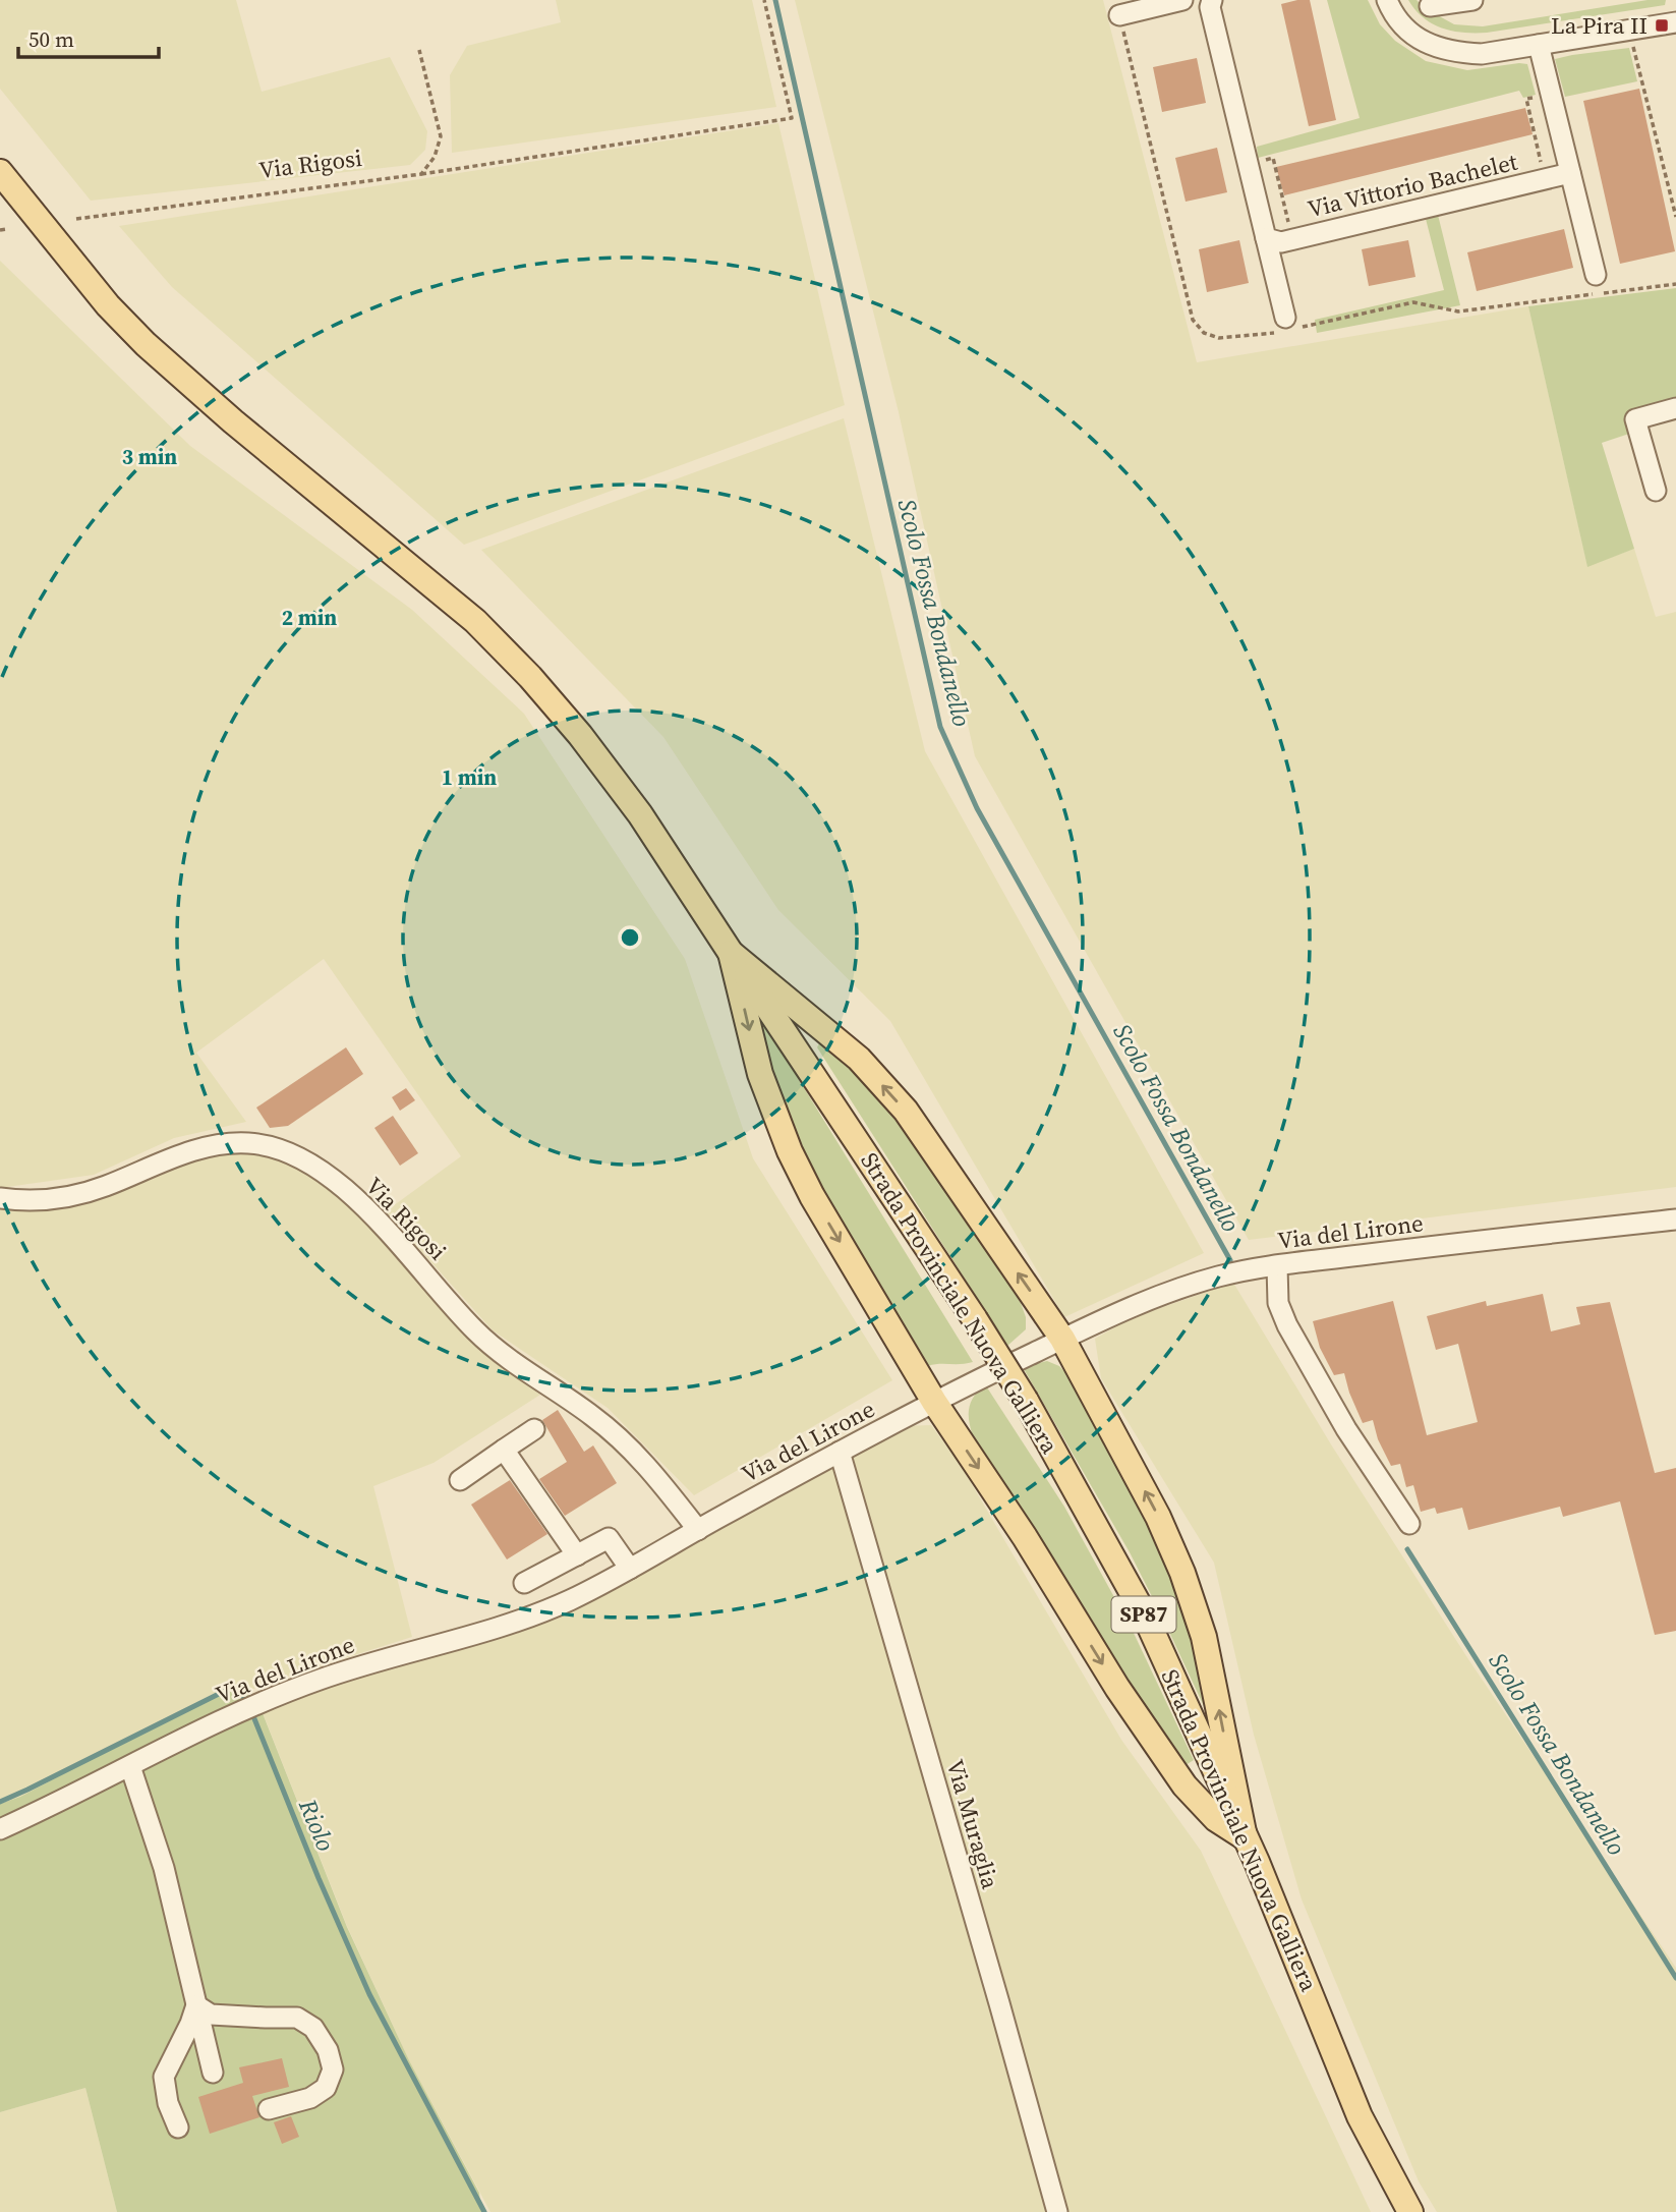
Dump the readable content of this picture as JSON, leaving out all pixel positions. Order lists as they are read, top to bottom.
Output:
{
  "streets": {
    "main road": ["Strada Provinciale Nuova Galliera", "SP87"],
    "street": [
      "Via Rigosi",
      "Via Vittorio Bachelet",
      "Via del Lirone",
      "Via Muraglia"
    ]
  },
  "crossings": [
    ["Via Rigosi", "Via del Lirone"],
    ["Via del Lirone", "Via Muraglia"]
  ],
  "water": ["Scolo Fossa Bondanello", "Riolo"],
  "places": {
    "transit": ["La Pira II"]
  },
  "scale_bar": "50 m",
  "rings": ["3 min", "2 min", "1 min"]
}
